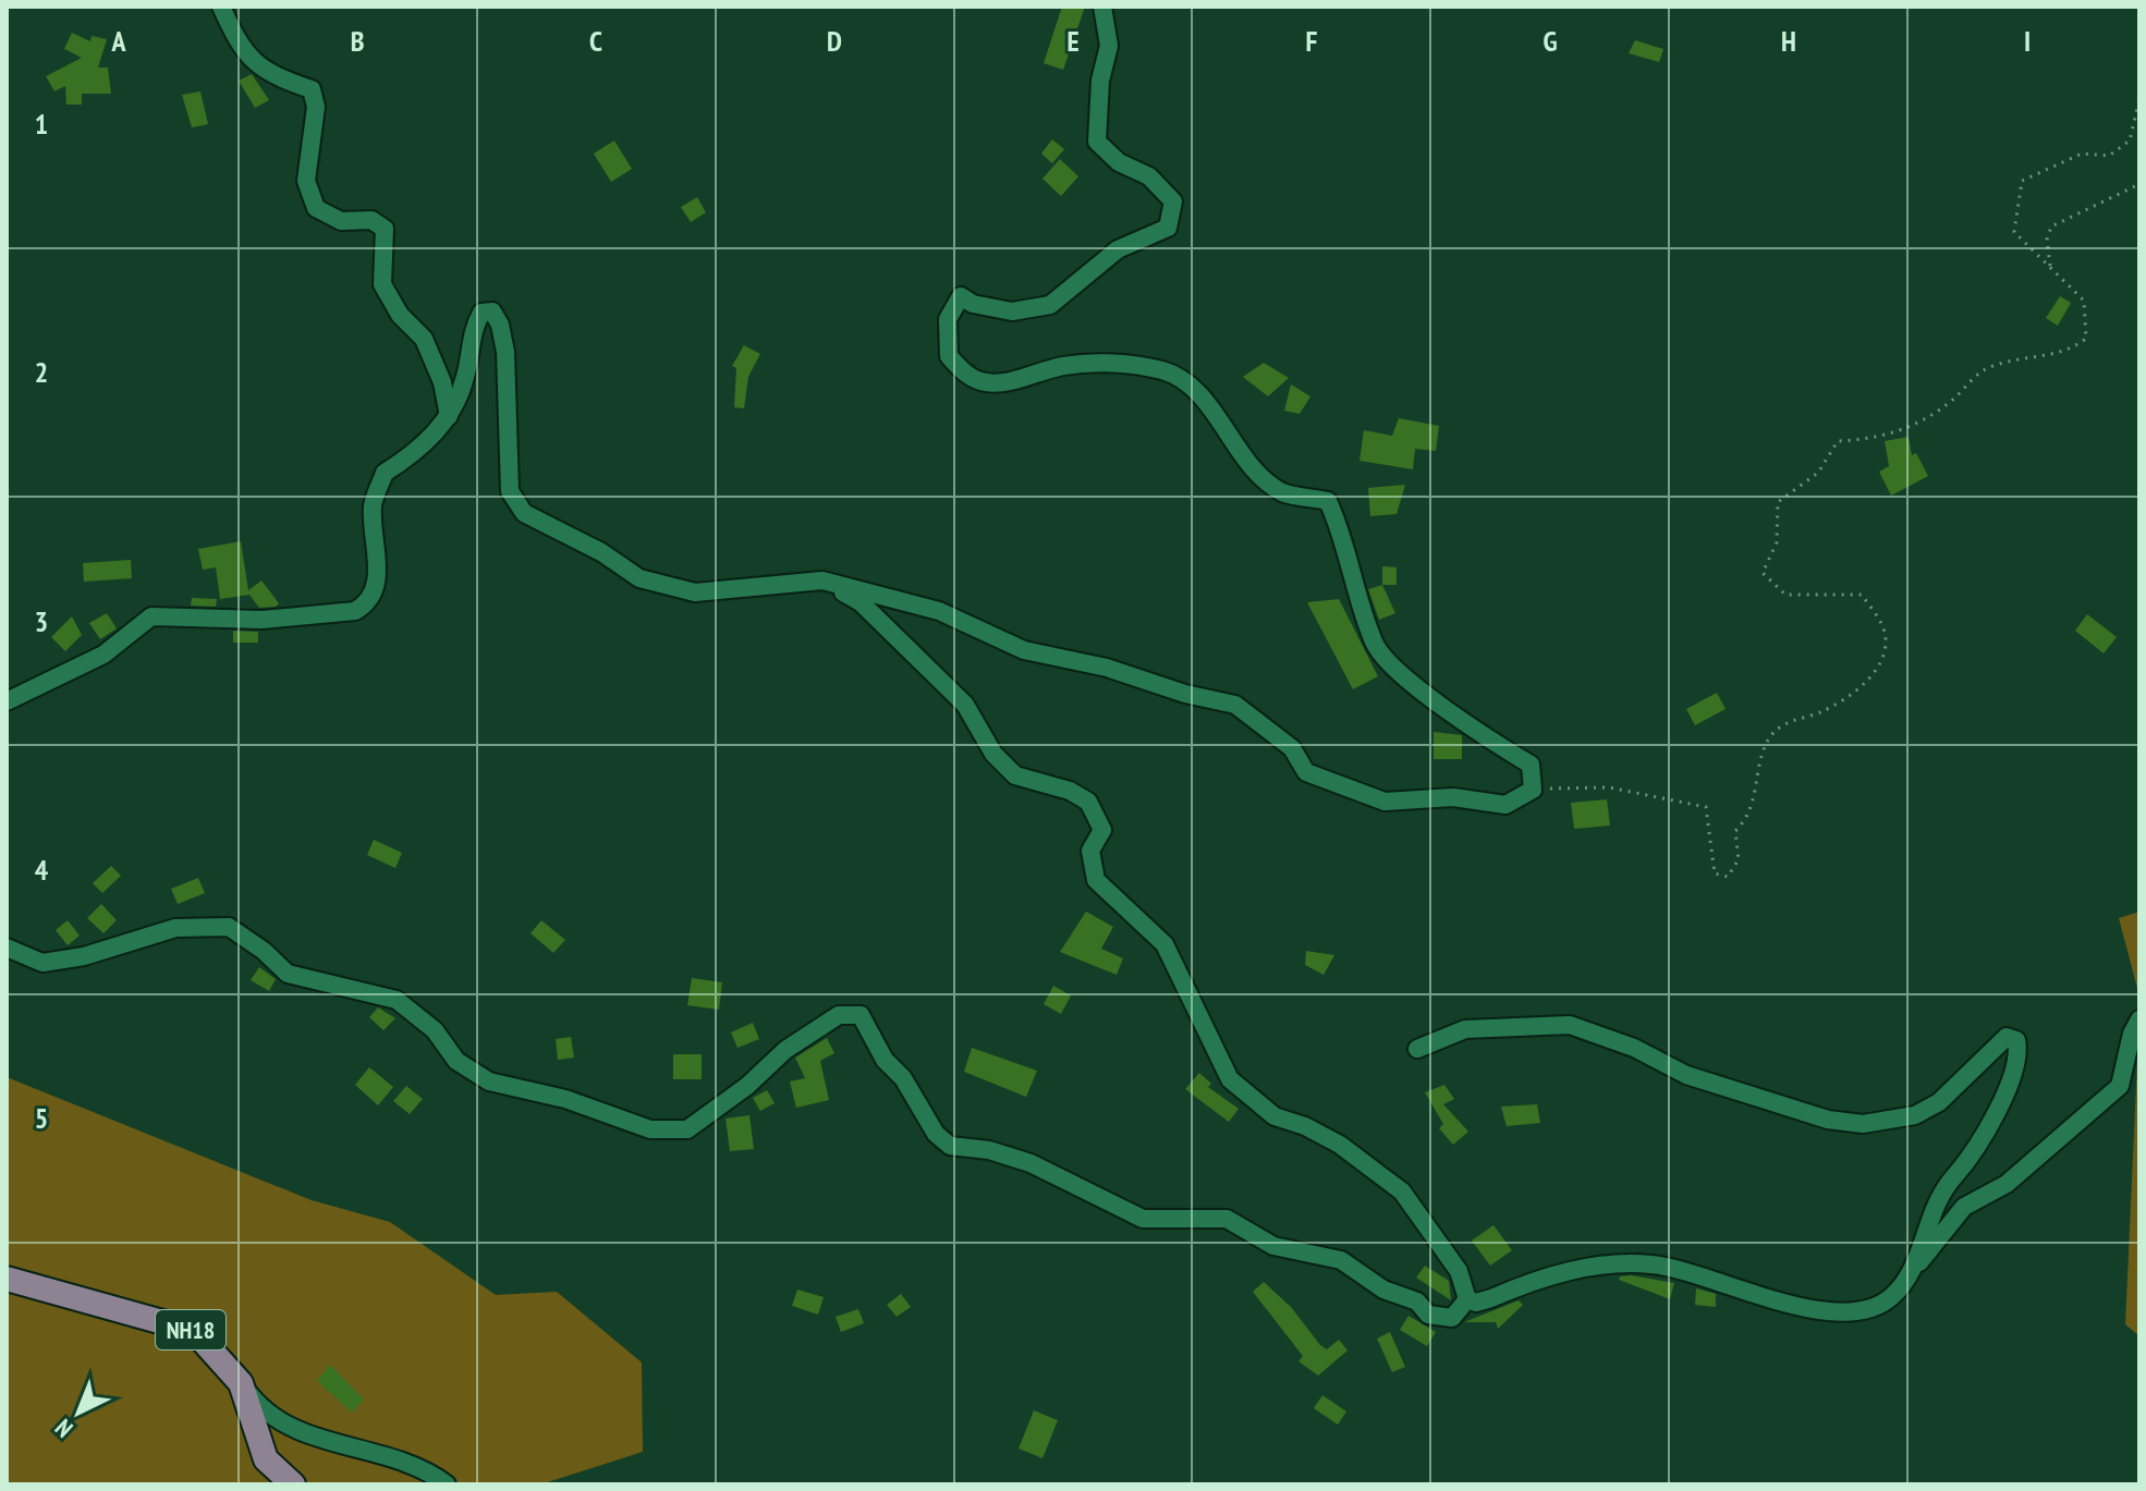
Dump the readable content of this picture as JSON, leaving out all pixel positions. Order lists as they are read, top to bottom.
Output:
{
  "streets": {
    "main road": ["NH18"]
  },
  "north": "bottom left",
  "grid": {
    "columns": [
      "A",
      "B",
      "C",
      "D",
      "E",
      "F",
      "G",
      "H",
      "I"
    ],
    "rows": [
      "1",
      "2",
      "3",
      "4",
      "5"
    ]
  }
}
